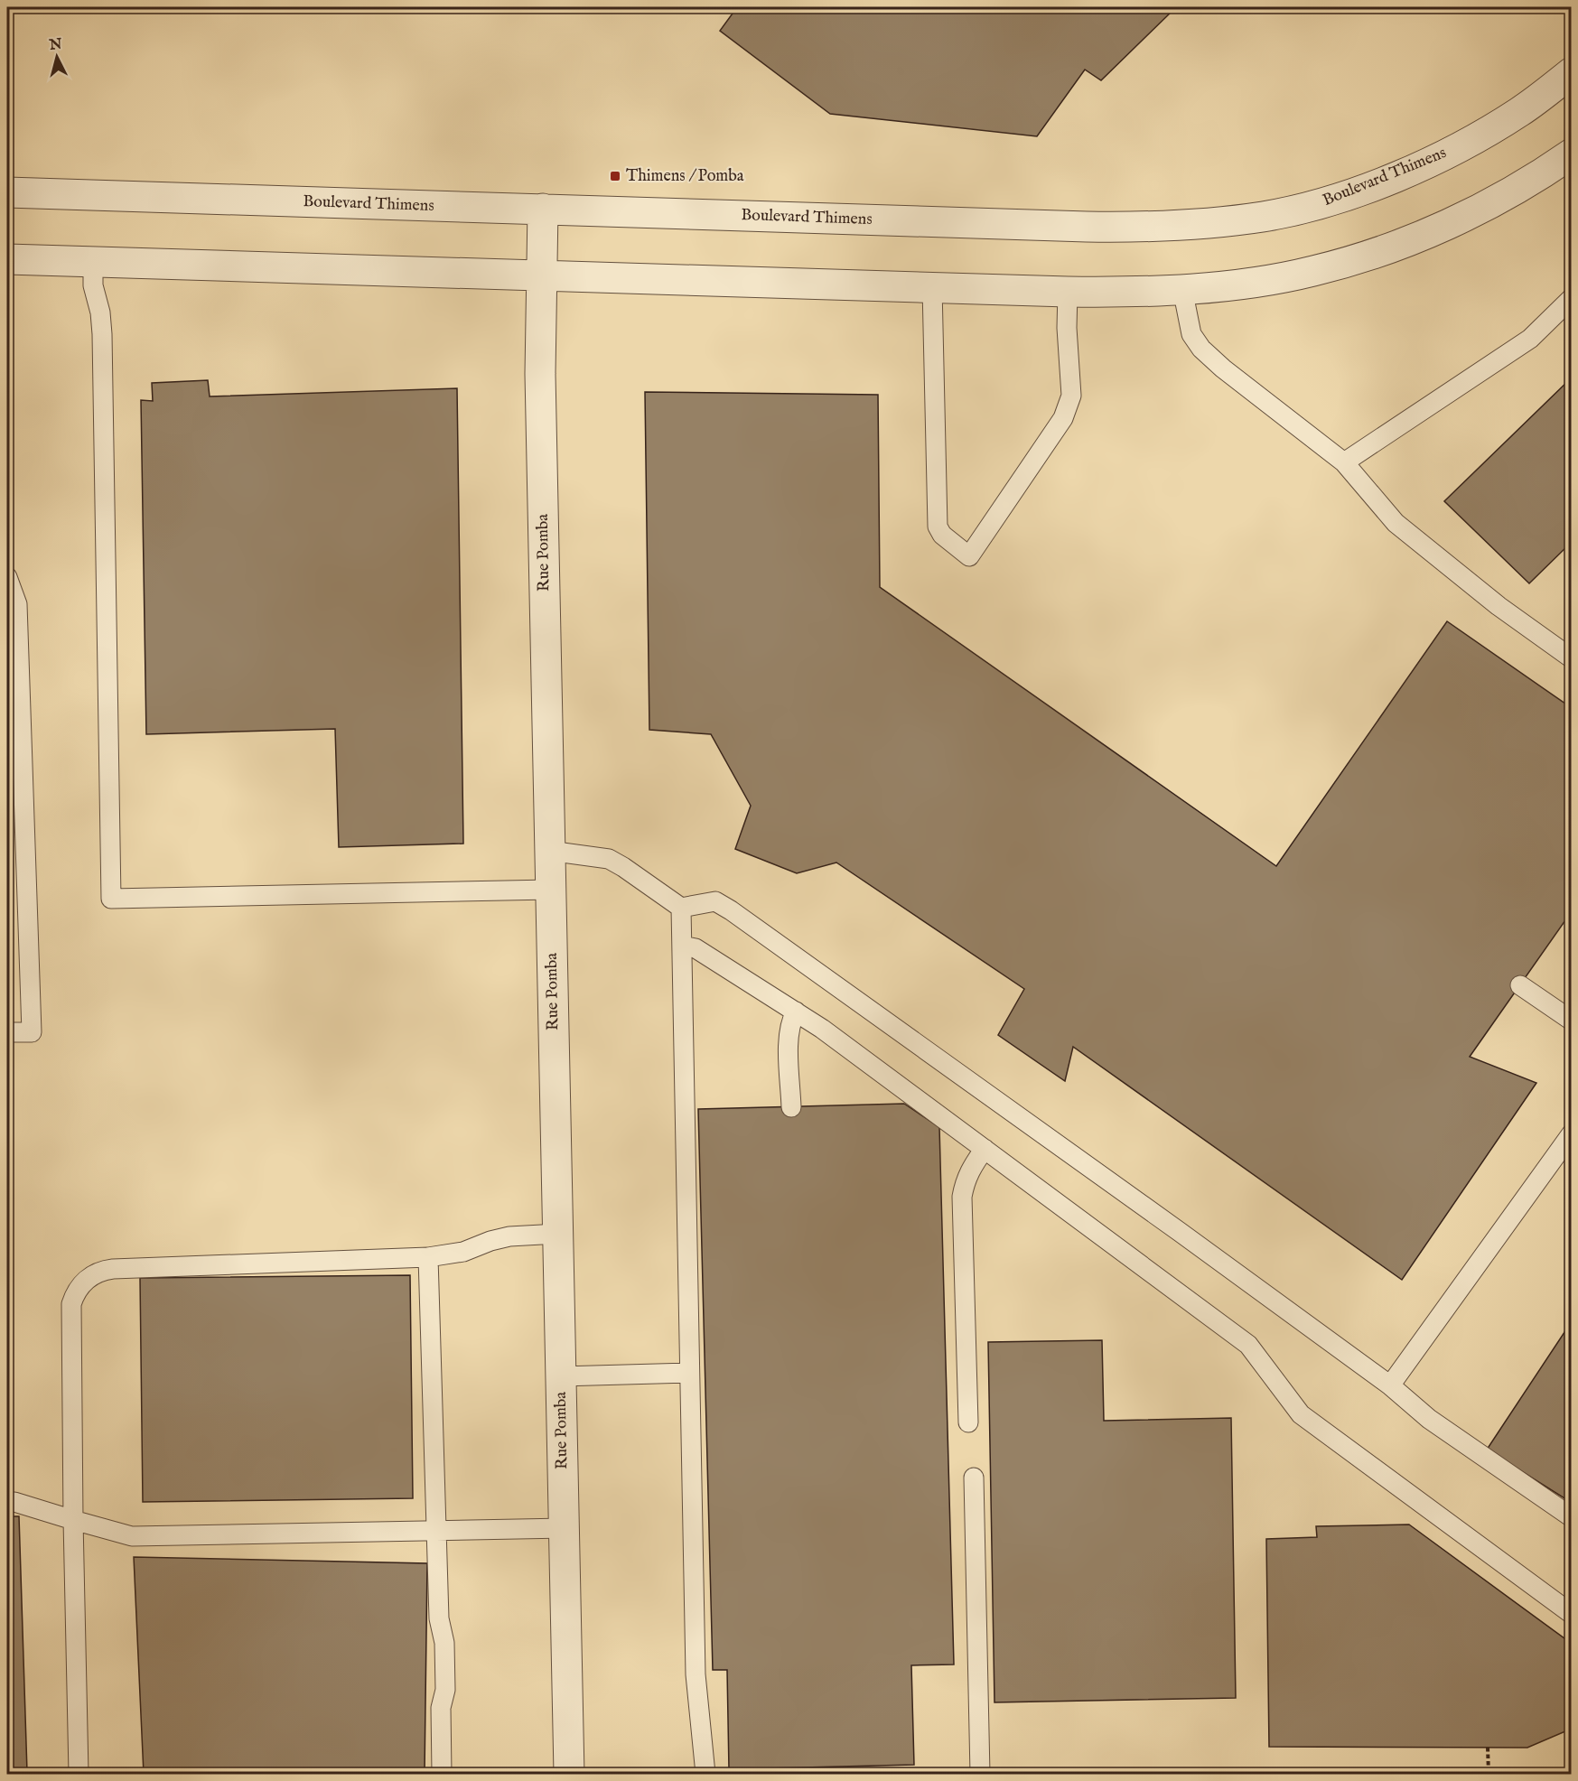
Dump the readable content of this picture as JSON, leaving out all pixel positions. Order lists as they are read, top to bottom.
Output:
{
  "streets": {
    "street": ["Boulevard Thimens", "Rue Pomba"]
  },
  "crossings": [
    ["Boulevard Thimens", "Rue Pomba"]
  ],
  "places": {
    "transit": ["Thimens / Pomba"]
  },
  "north": "top"
}
